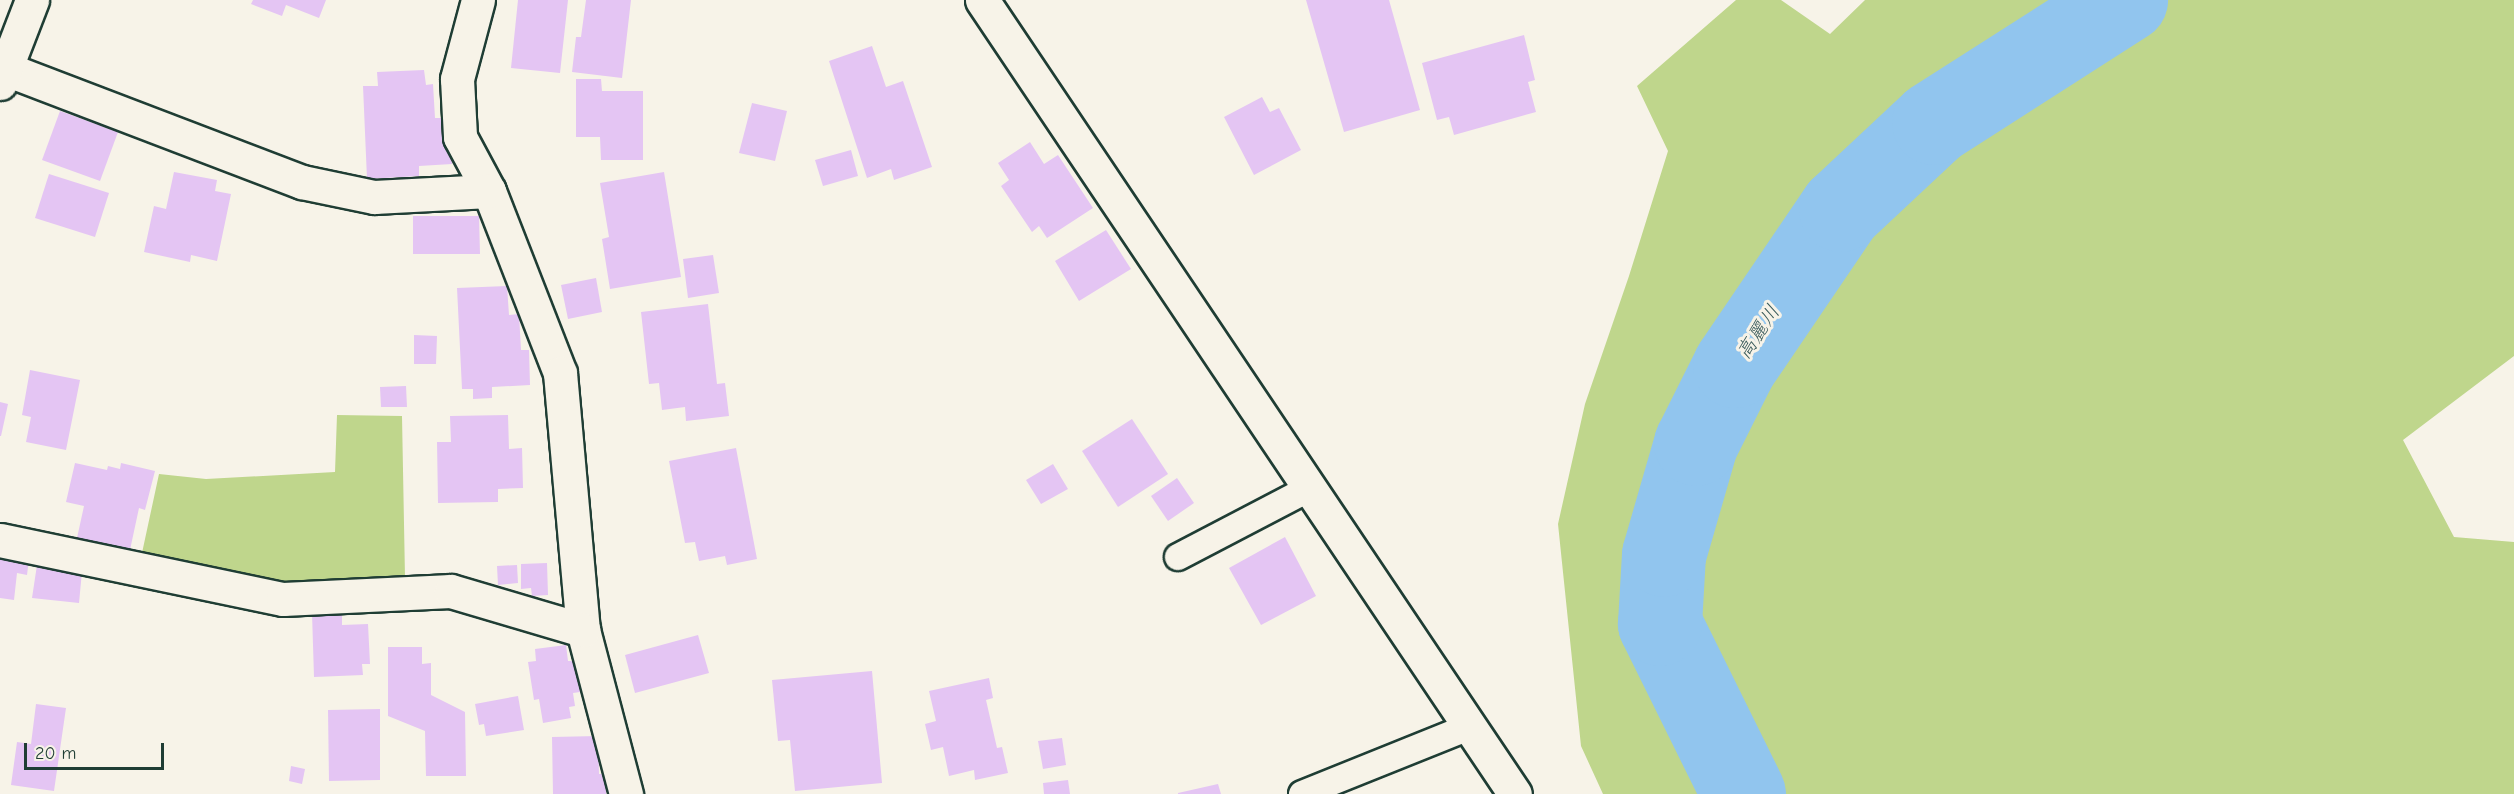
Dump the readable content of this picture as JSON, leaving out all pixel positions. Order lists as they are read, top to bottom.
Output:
{
  "water": ["高麗川"],
  "scale_bar": "20 m"
}
